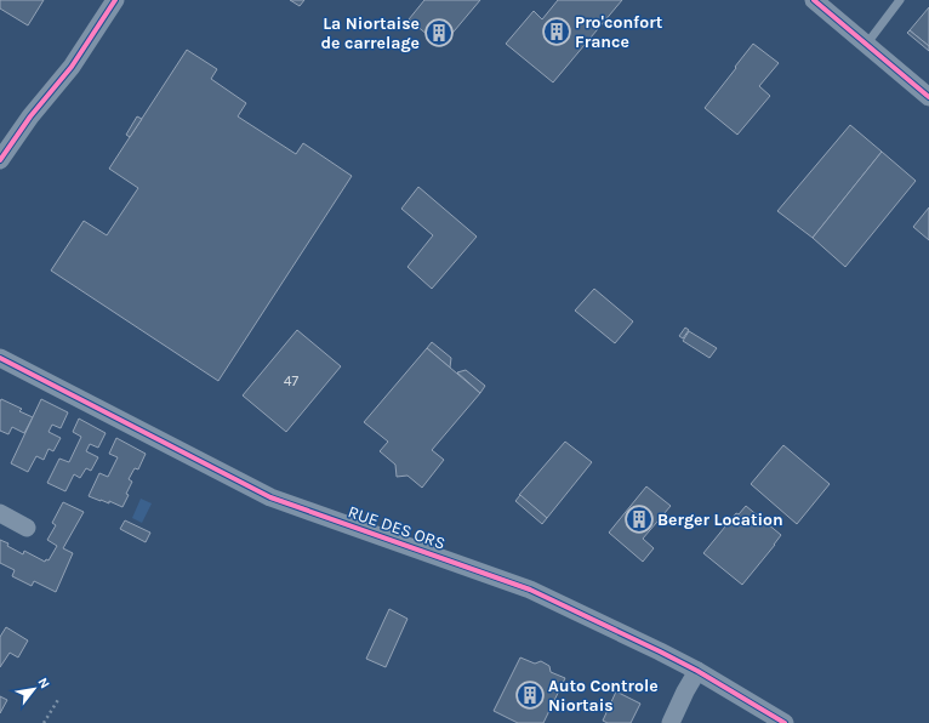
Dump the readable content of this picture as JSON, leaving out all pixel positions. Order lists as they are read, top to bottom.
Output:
{
  "streets": {
    "street": ["RUE DES ORS"]
  },
  "places": {
    "building": [
      "Pro'confort France",
      "La Niortaise de carrelage",
      "Berger Location",
      "Auto Controle Niortais"
    ]
  },
  "house_numbers": ["47"],
  "north": "top right"
}
